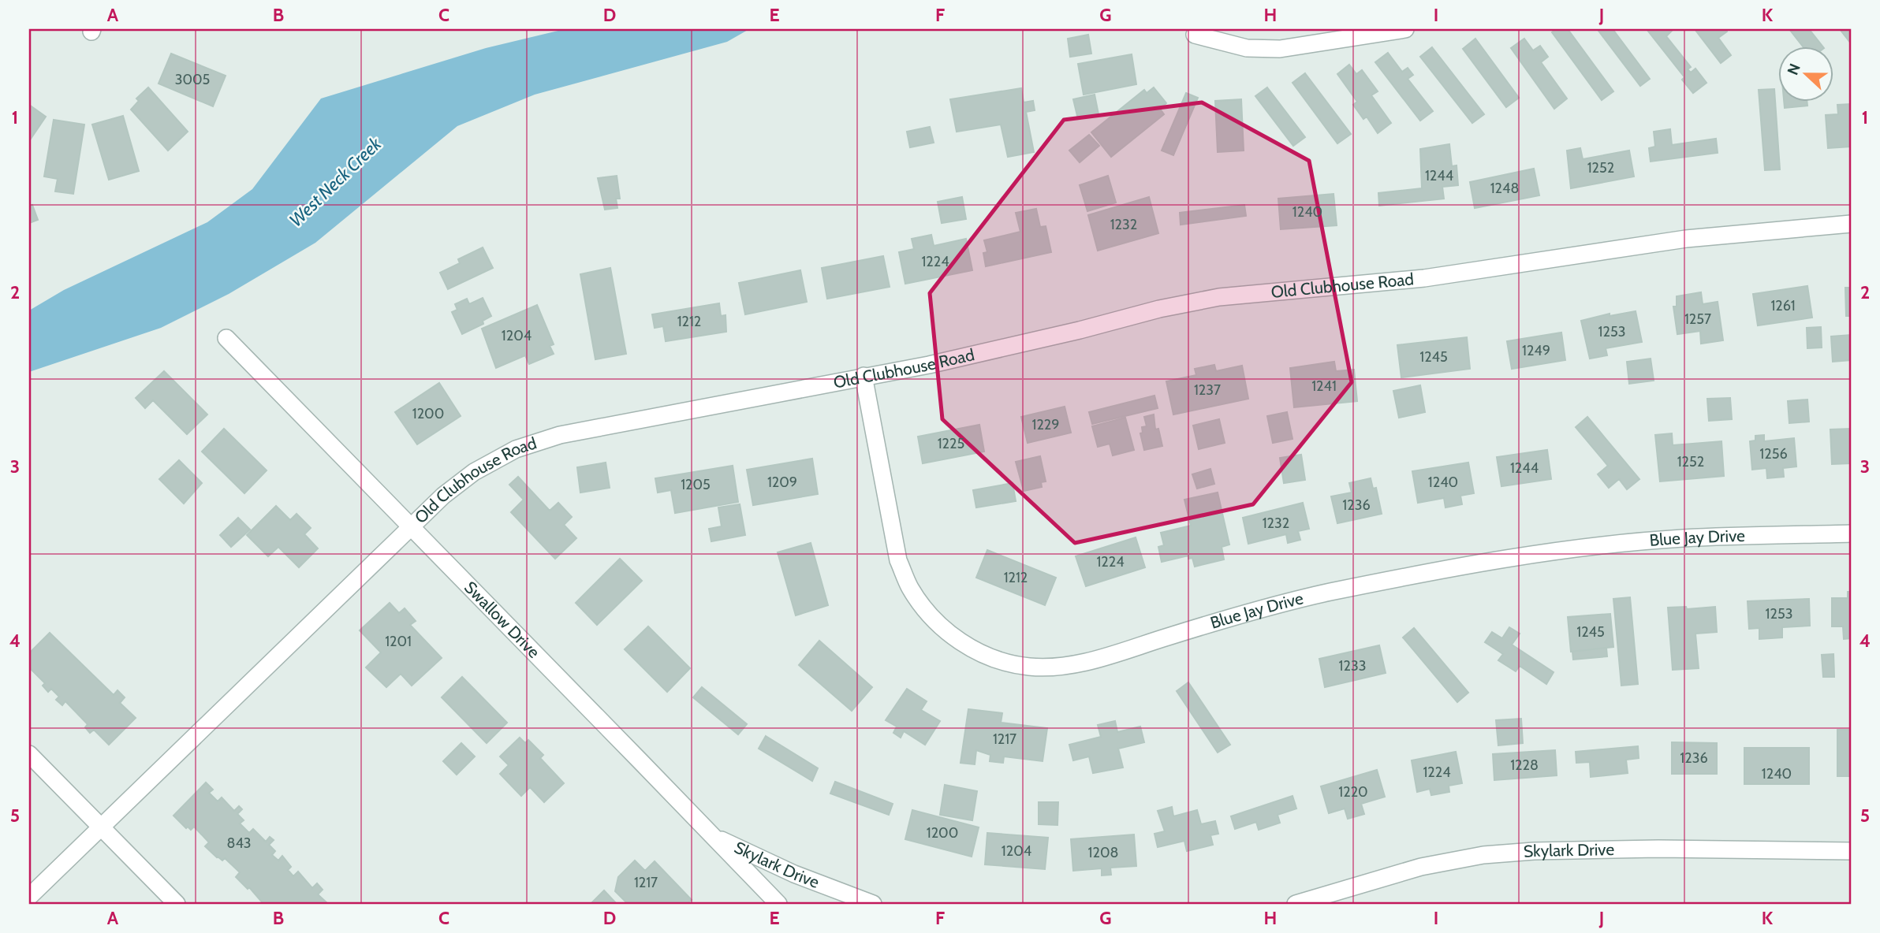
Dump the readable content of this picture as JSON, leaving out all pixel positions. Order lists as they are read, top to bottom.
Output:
{
  "streets": {
    "street": [
      "Old Clubhouse Road",
      "Blue Jay Drive",
      "Swallow Drive",
      "Skylark Drive"
    ]
  },
  "crossings": [
    ["Old Clubhouse Road", "Blue Jay Drive"],
    ["Old Clubhouse Road", "Swallow Drive"],
    ["Swallow Drive", "Skylark Drive"]
  ],
  "water": ["West Neck Creek"],
  "house_numbers": [
    "3005",
    "1252",
    "1244",
    "1248",
    "1240",
    "1232",
    "1224",
    "1261",
    "1257",
    "1212",
    "1253",
    "1204",
    "1249",
    "1245",
    "1241",
    "1237",
    "1200",
    "1229",
    "1225",
    "1256",
    "1252",
    "1244",
    "1209",
    "1240",
    "1205",
    "1236",
    "1232",
    "1224",
    "1212",
    "1253",
    "1245",
    "1201",
    "1233",
    "1217",
    "1236",
    "1228",
    "1224",
    "1240",
    "1220",
    "1200",
    "843",
    "1204",
    "1208",
    "1217"
  ],
  "north": "left",
  "grid": {
    "columns": [
      "A",
      "B",
      "C",
      "D",
      "E",
      "F",
      "G",
      "H",
      "I",
      "J",
      "K"
    ],
    "rows": [
      "1",
      "2",
      "3",
      "4",
      "5"
    ]
  }
}
